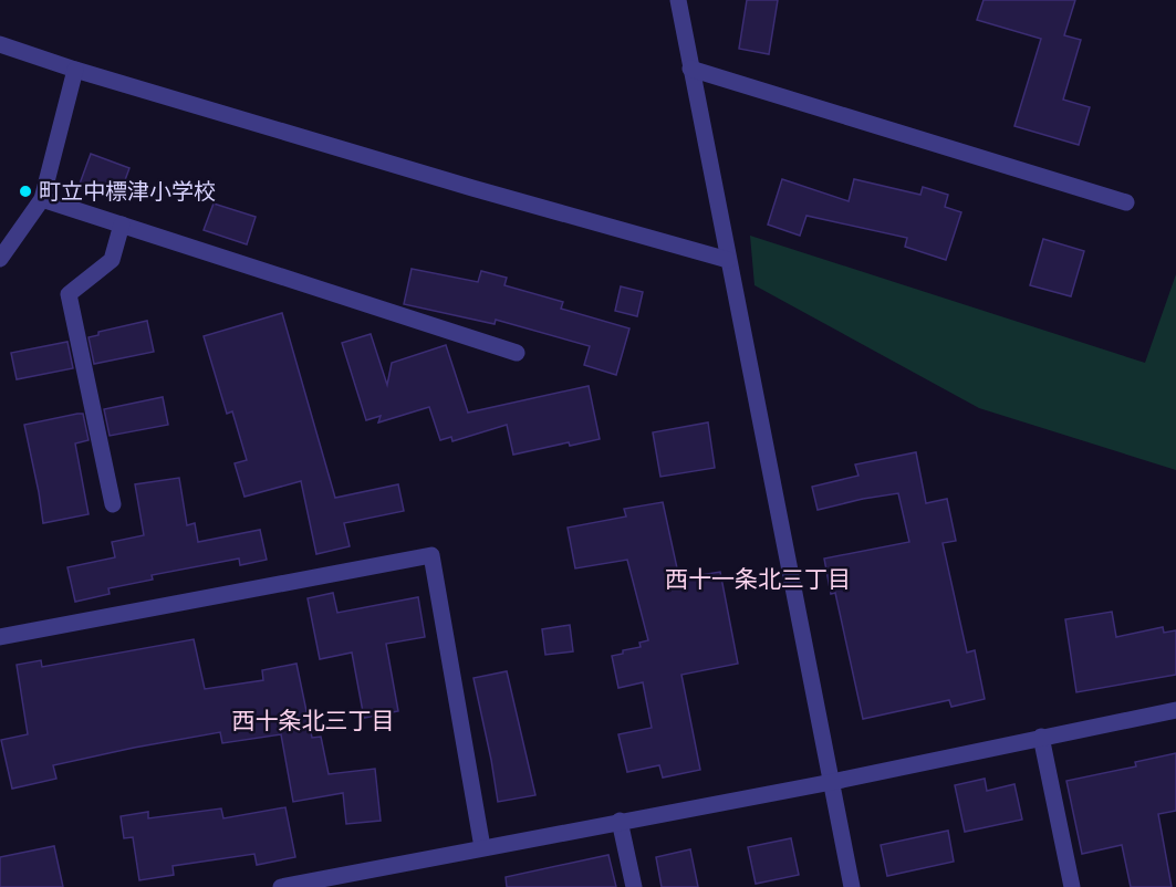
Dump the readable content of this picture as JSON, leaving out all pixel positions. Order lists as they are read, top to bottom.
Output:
{
  "districts": ["西十一条北三丁目", "西十条北三丁目"],
  "places": ["町立中標津小学校"]
}
